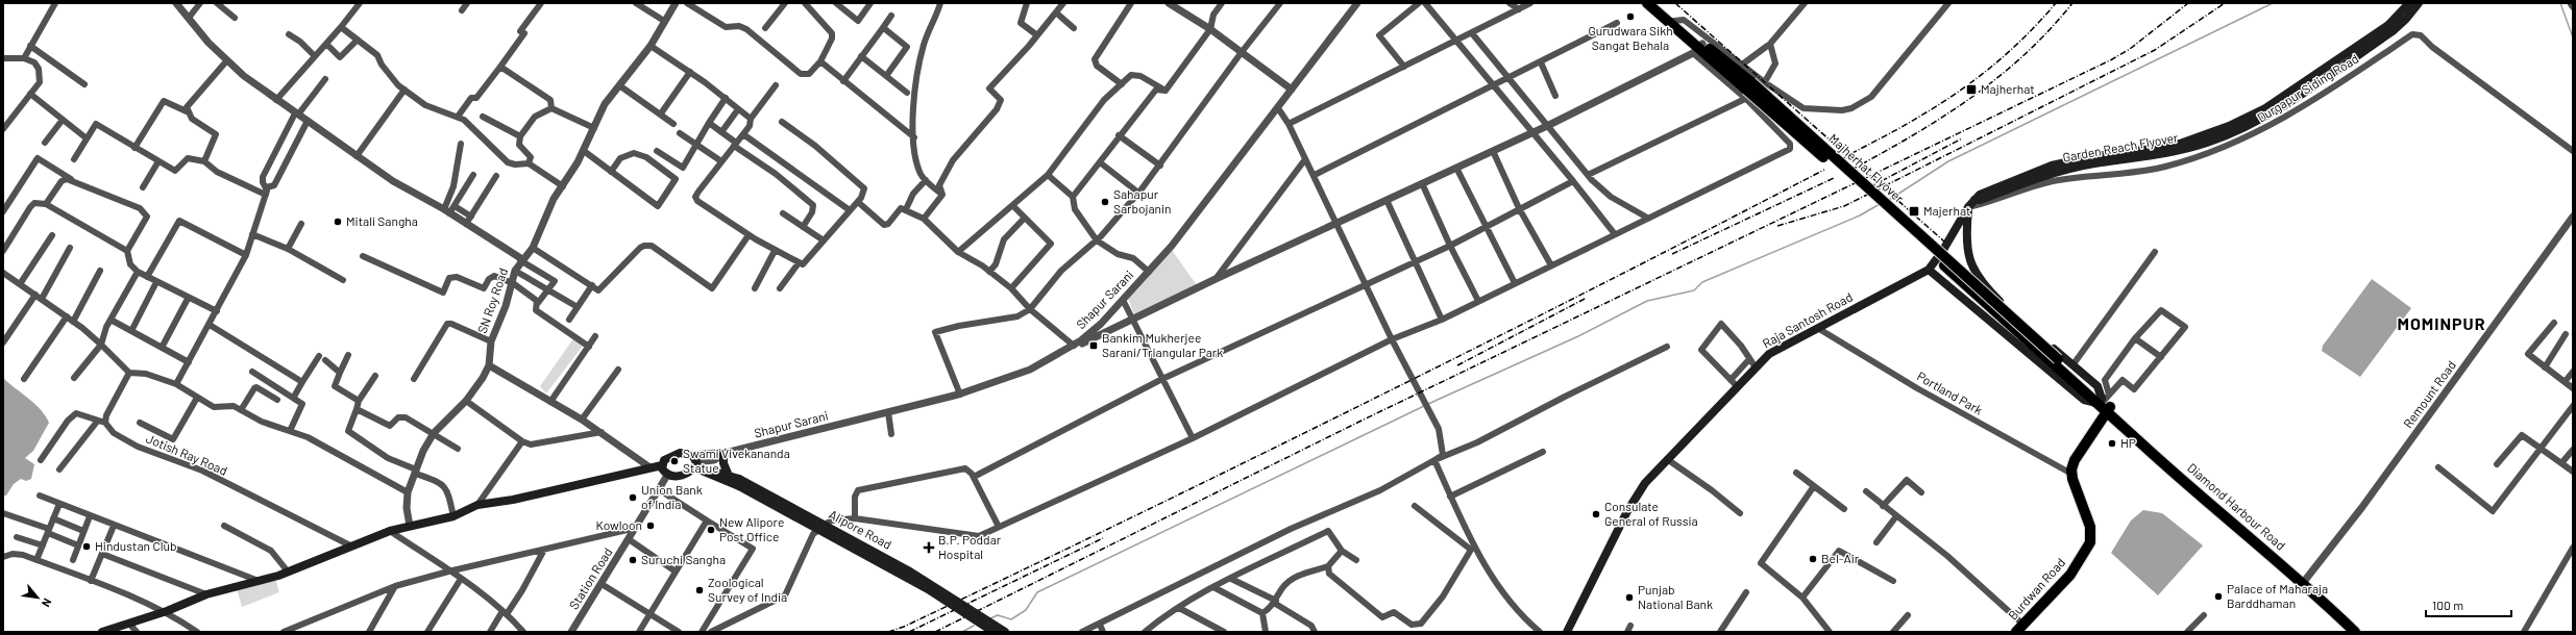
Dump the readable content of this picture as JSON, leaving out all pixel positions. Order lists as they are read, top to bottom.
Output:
{
  "streets": {
    "highway": ["Majherhat Flyover", "Diamond Harbour Road", "Burdwan Road"],
    "main road": ["Garden Reach Flyover", "Raja Santosh Road", "Alipore Road"],
    "street": [
      "Durgapur Siding Road",
      "Shapur Sarani",
      "SN Roy Road",
      "Portland Park",
      "Remount Road",
      "Jotish Ray Road",
      "Station Road"
    ]
  },
  "crossings": [
    ["Durgapur Siding Road", "Garden Reach Flyover"],
    ["Majherhat Flyover", "Diamond Harbour Road"],
    ["Shapur Sarani", "Alipore Road"],
    ["Raja Santosh Road", "Portland Park"],
    ["Portland Park", "Burdwan Road"],
    ["Remount Road", "Diamond Harbour Road"]
  ],
  "districts": ["MOMINPUR"],
  "places": {
    "other": [
      "Gurudwara Sikh Sangat Behala",
      "Sahapur Sarbojanin",
      "Mitali Sangha",
      "HP",
      "Swami Vivekananda Statue",
      "Union Bank of India",
      "Consulate General of Russia",
      "Kowloon",
      "New Alipore Post Office",
      "Hindustan Club",
      "Bel-Air",
      "Suruchi Sangha",
      "Zoological Survey of India",
      "Palace of Maharaja Barddhaman",
      "Punjab National Bank"
    ],
    "transit": ["Majherhat", "Majerhat", "Bankim Mukherjee Sarani/Triangular Park"],
    "health": ["B.P. Poddar Hospital"]
  },
  "scale_bar": "100 m",
  "north": "bottom right"
}
